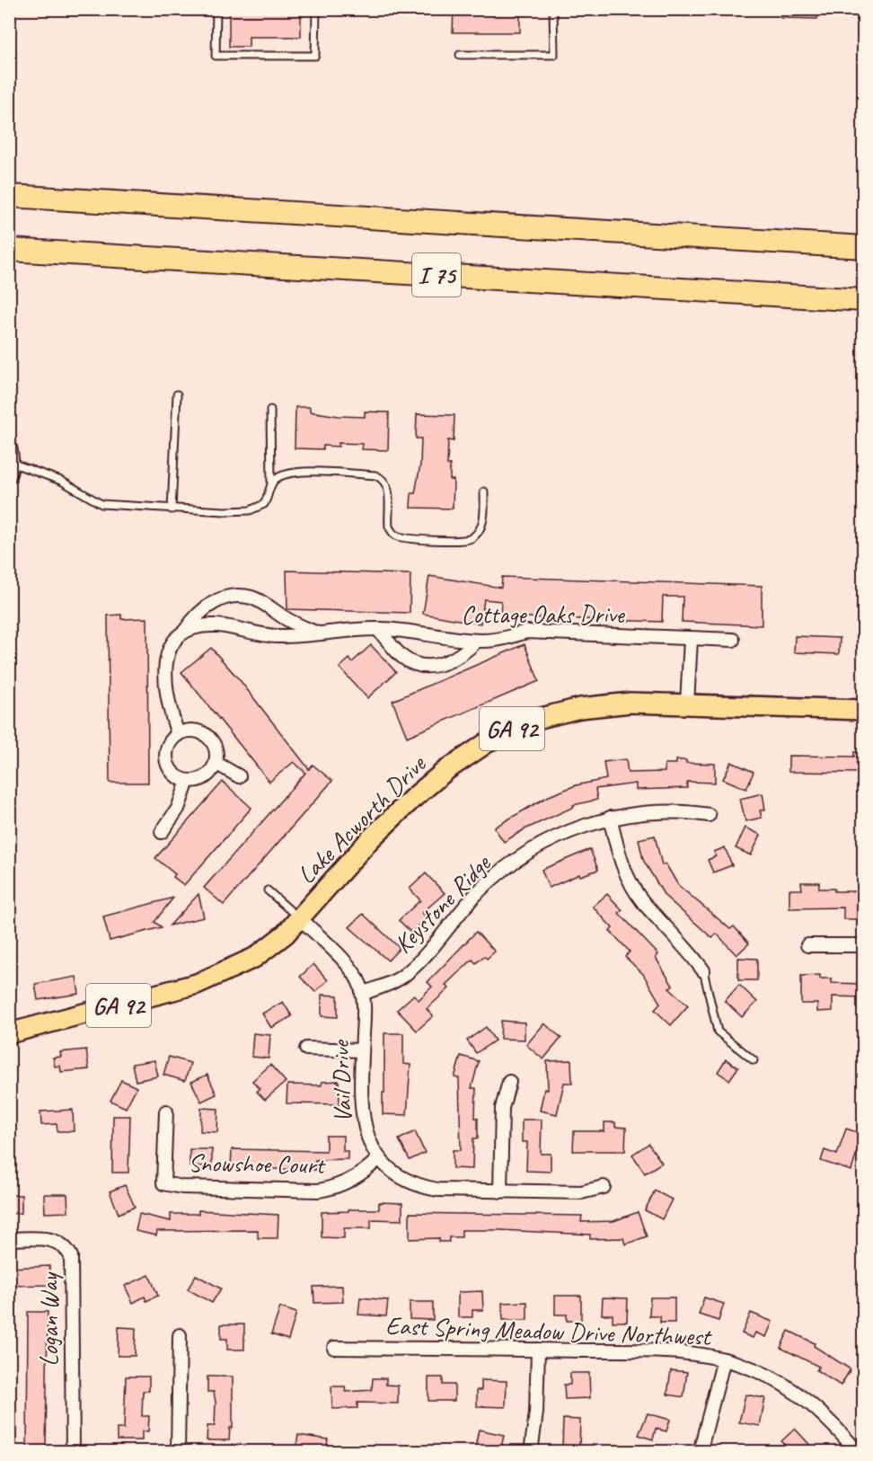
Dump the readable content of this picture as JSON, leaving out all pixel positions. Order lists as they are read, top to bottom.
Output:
{
  "streets": {
    "highway": ["I 75"],
    "main road": ["GA 92", "Lake Acworth Drive"],
    "street": [
      "Cottage Oaks Drive",
      "Keystone Ridge",
      "Vail Drive",
      "Snowshoe Court",
      "Logan Way",
      "East Spring Meadow Drive Northwest"
    ]
  },
  "crossings": [
    ["Lake Acworth Drive", "Vail Drive"],
    ["Keystone Ridge", "Vail Drive"],
    ["Vail Drive", "Snowshoe Court"]
  ]
}
